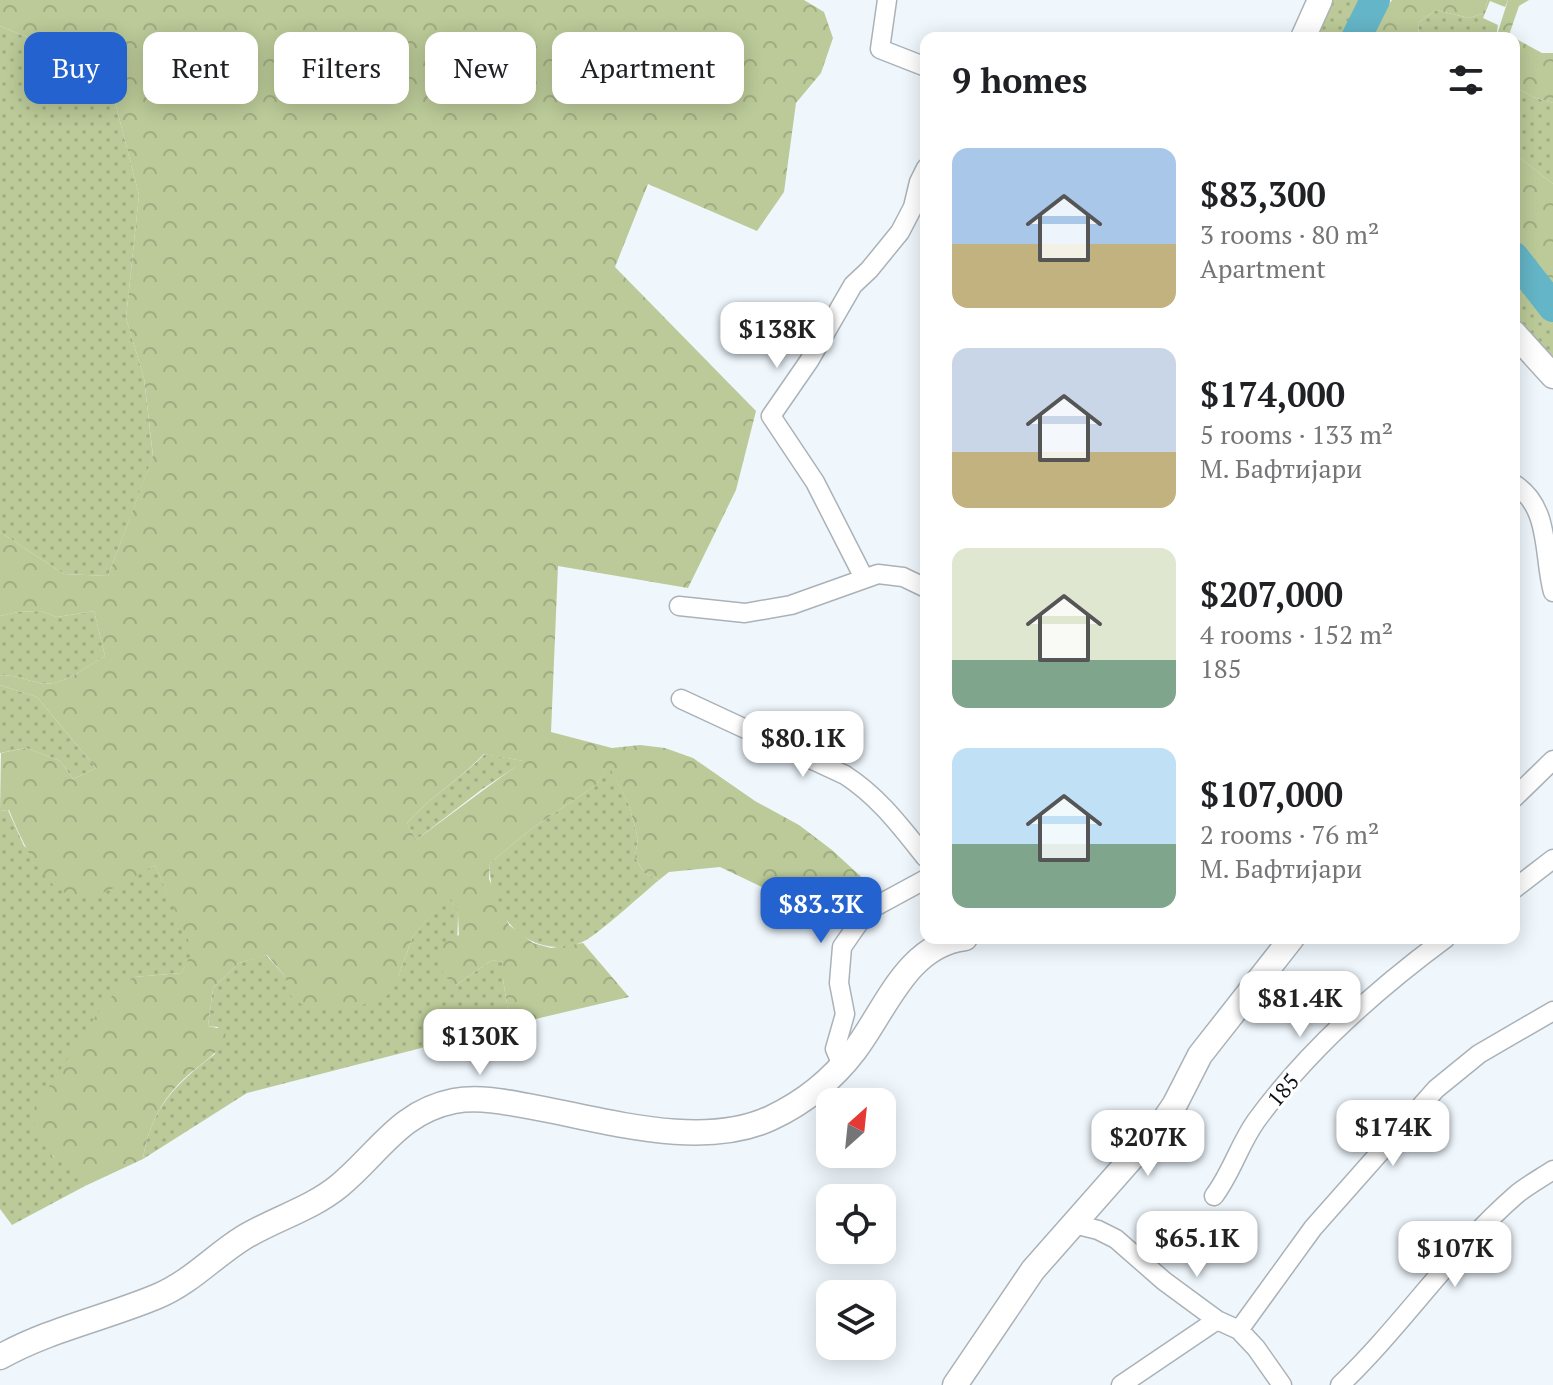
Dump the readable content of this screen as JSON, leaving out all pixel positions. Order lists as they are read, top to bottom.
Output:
{
  "streets": {
    "street": ["185"]
  },
  "north": "top right",
  "page": {
    "chip": [
      "Buy",
      "Rent",
      "Filters",
      "New",
      "Apartment"
    ],
    "heading": "9 homes",
    "list": [
      {
        "name": "$83,300",
        "note": "3 rooms · 80 m² · Apartment"
      },
      {
        "name": "$174,000",
        "note": "5 rooms · 133 m² · М. Бафтијари"
      },
      {
        "name": "$207,000",
        "note": "4 rooms · 152 m² · 185"
      },
      {
        "name": "$107,000",
        "note": "2 rooms · 76 m² · М. Бафтијари"
      }
    ],
    "price": [
      "$138K",
      "$80.1K",
      "$83.3K",
      "$81.4K",
      "$130K",
      "$174K",
      "$207K",
      "$65.1K",
      "$107K"
    ]
  }
}
